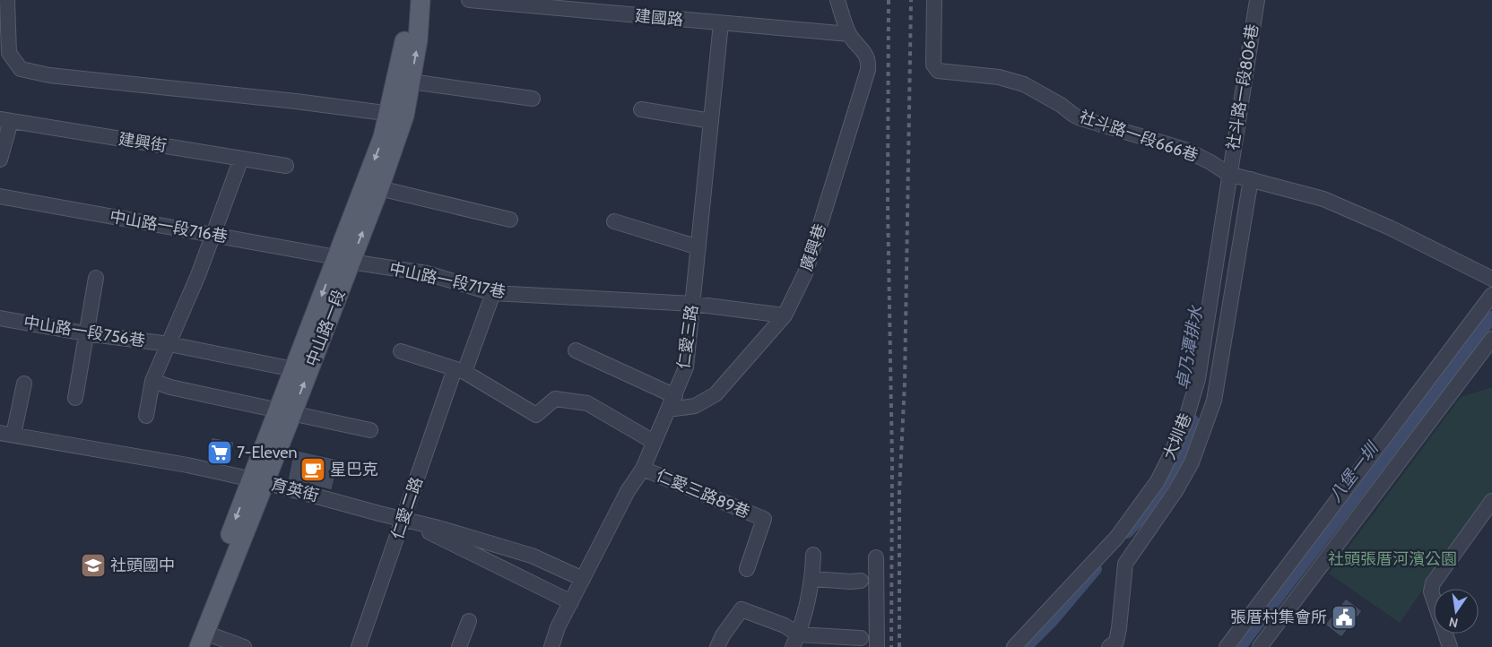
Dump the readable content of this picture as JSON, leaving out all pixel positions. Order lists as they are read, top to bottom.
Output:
{
  "streets": {
    "main road": ["中山路一段"],
    "street": [
      "建國路",
      "社斗路一段806巷",
      "社斗路一段666巷",
      "建興街",
      "中山路一段716巷",
      "廣興巷",
      "中山路一段717巷",
      "中山路一段756巷",
      "仁愛三路",
      "大圳巷",
      "育英街",
      "仁愛三路89巷",
      "仁愛二路"
    ]
  },
  "crossings": [
    ["建國路", "廣興巷"],
    ["建國路", "仁愛三路"],
    ["社斗路一段806巷", "社斗路一段666巷"],
    ["社斗路一段806巷", "大圳巷"],
    ["社斗路一段666巷", "大圳巷"],
    ["中山路一段716巷", "中山路一段717巷"],
    ["中山路一段716巷", "中山路一段"],
    ["廣興巷", "中山路一段717巷"],
    ["廣興巷", "仁愛三路"],
    ["中山路一段717巷", "中山路一段"],
    ["中山路一段717巷", "仁愛三路"],
    ["中山路一段717巷", "仁愛二路"],
    ["中山路一段", "中山路一段756巷"],
    ["中山路一段", "育英街"],
    ["仁愛三路", "育英街"],
    ["仁愛三路", "仁愛三路89巷"],
    ["育英街", "仁愛二路"]
  ],
  "water": ["卓乃潭排水", "八堡一圳"],
  "parks": ["社頭張厝河濱公園"],
  "places": {
    "supermarket": ["7-Eleven"],
    "cafe": ["星巴克"],
    "school or university": ["社頭國中"],
    "public building": ["張厝村集會所"]
  },
  "north": "bottom"
}
